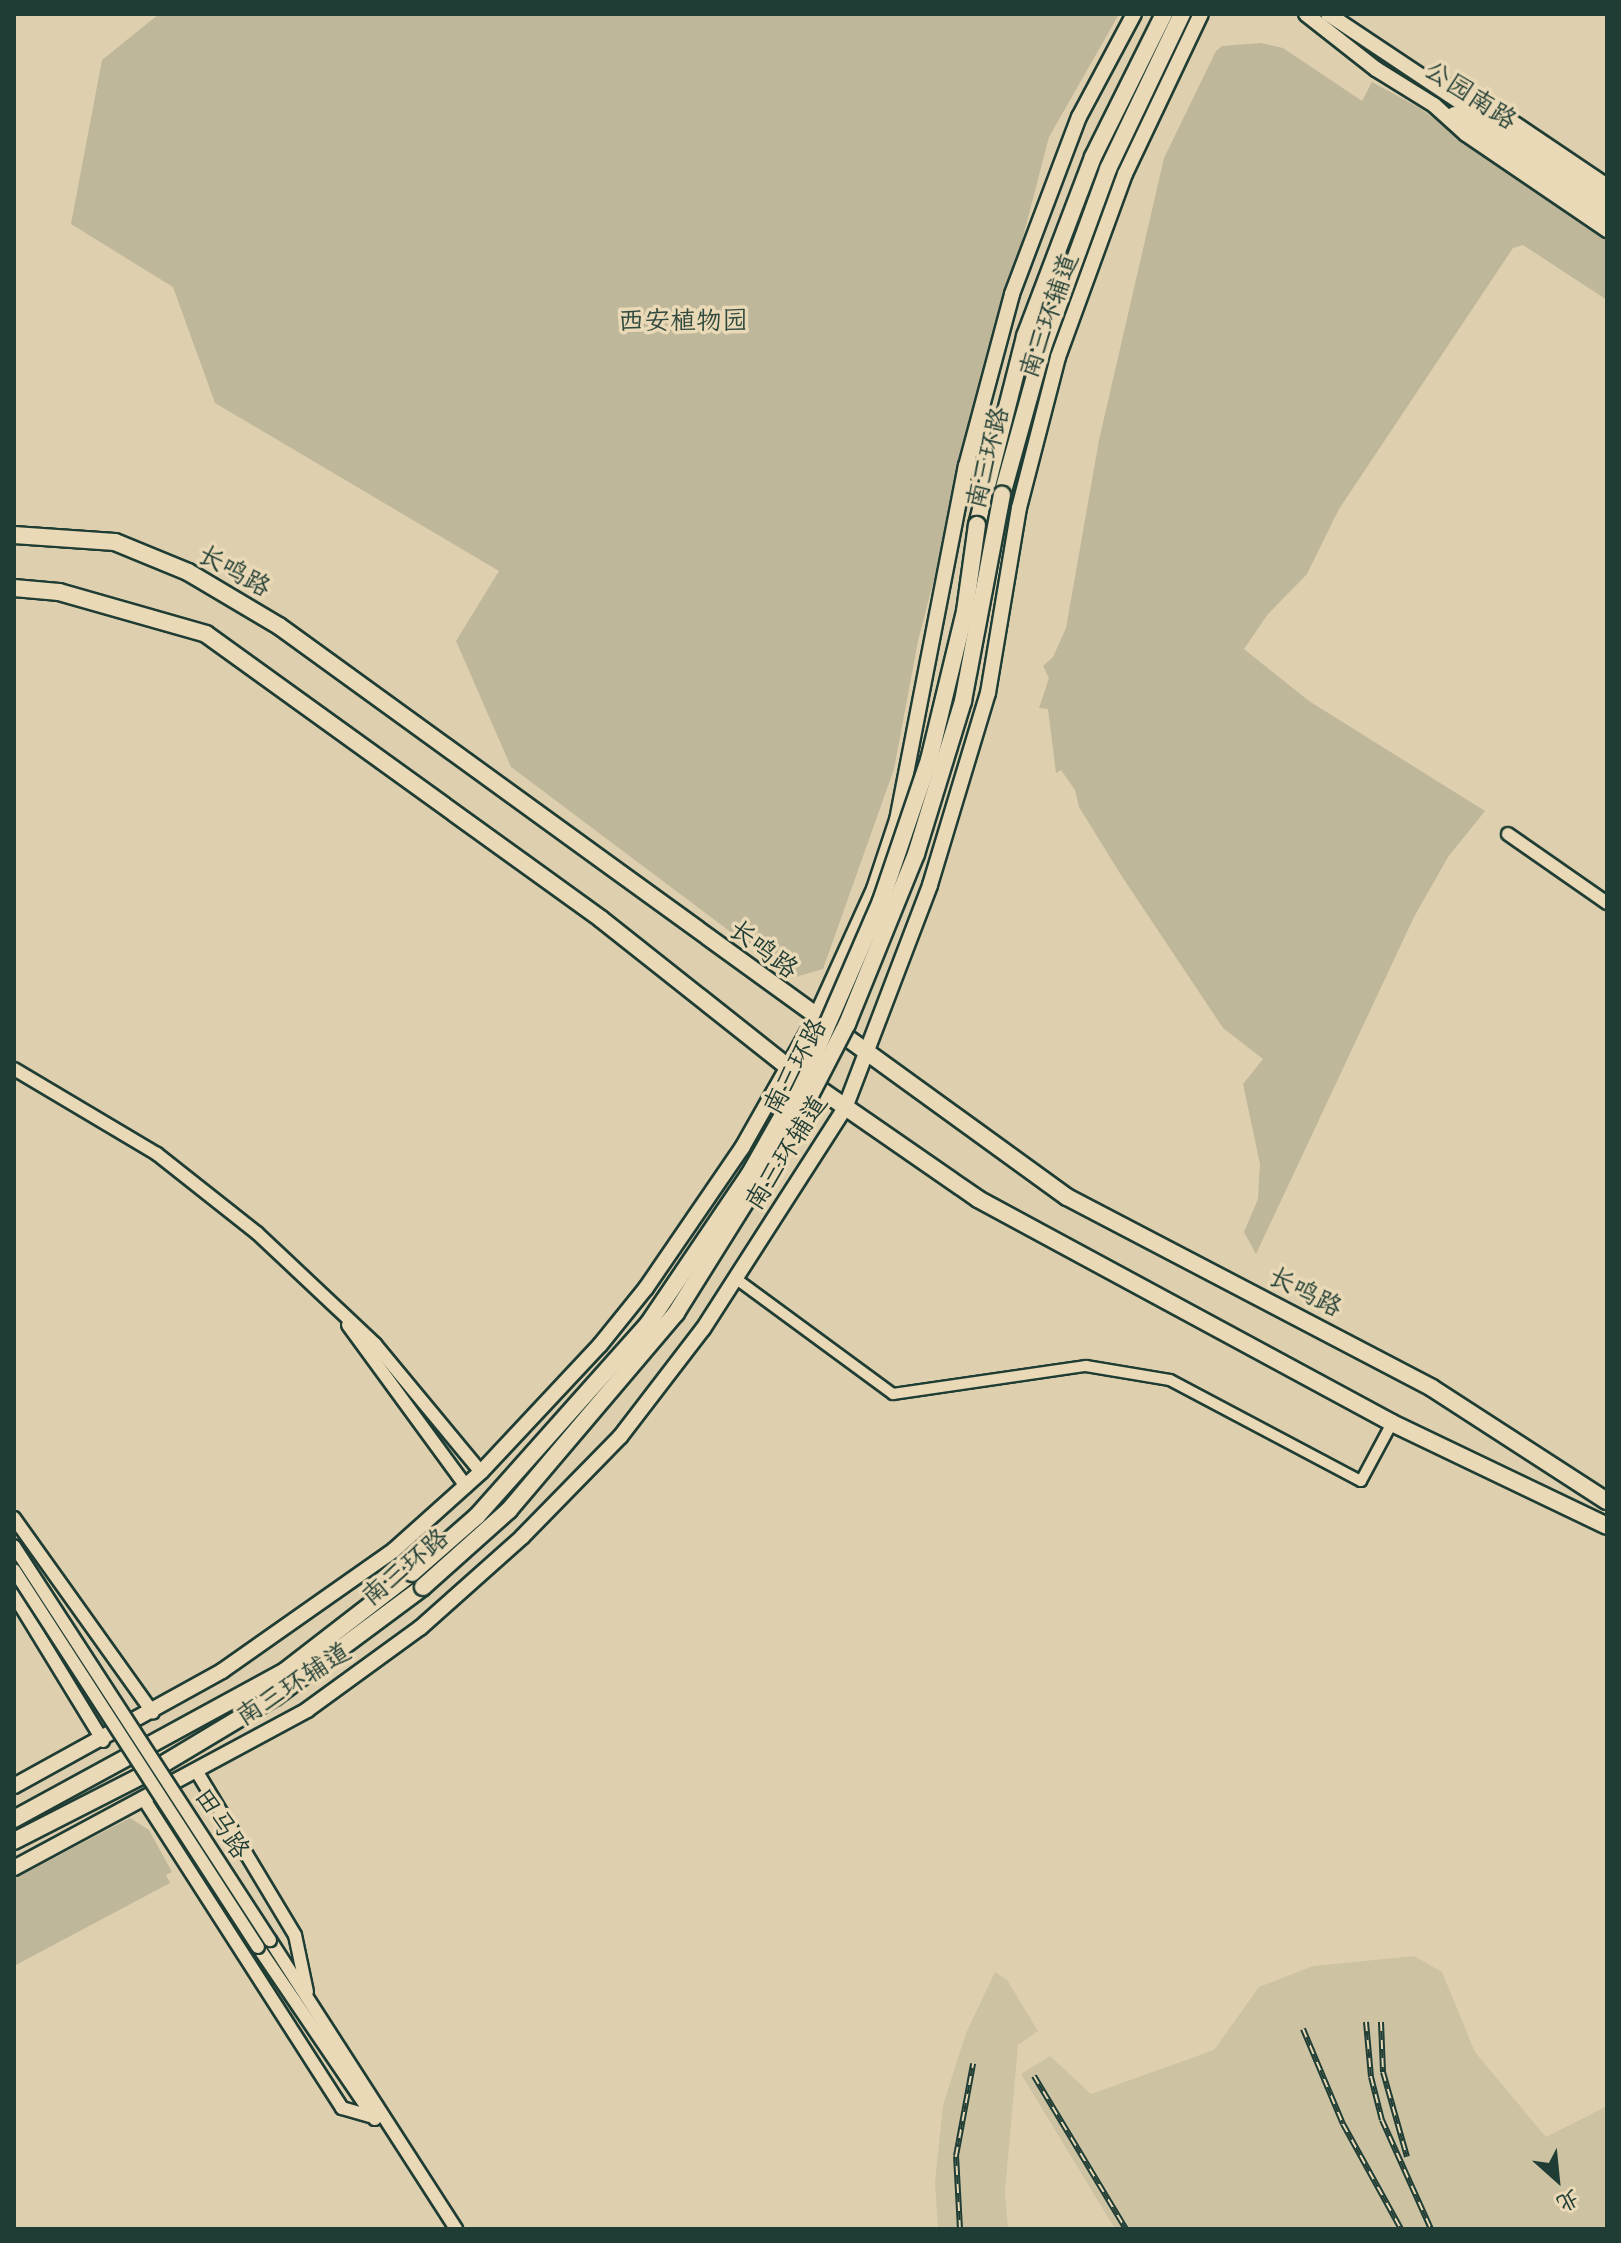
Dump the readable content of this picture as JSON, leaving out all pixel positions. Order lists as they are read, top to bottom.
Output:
{
  "streets": {
    "main road": [
      "公园南路",
      "南三环辅道",
      "南三环路",
      "长鸣路"
    ],
    "street": ["田马路"]
  },
  "crossings": [
    ["南三环辅道", "长鸣路"]
  ],
  "parks": ["西安植物园"],
  "north": "bottom right"
}
